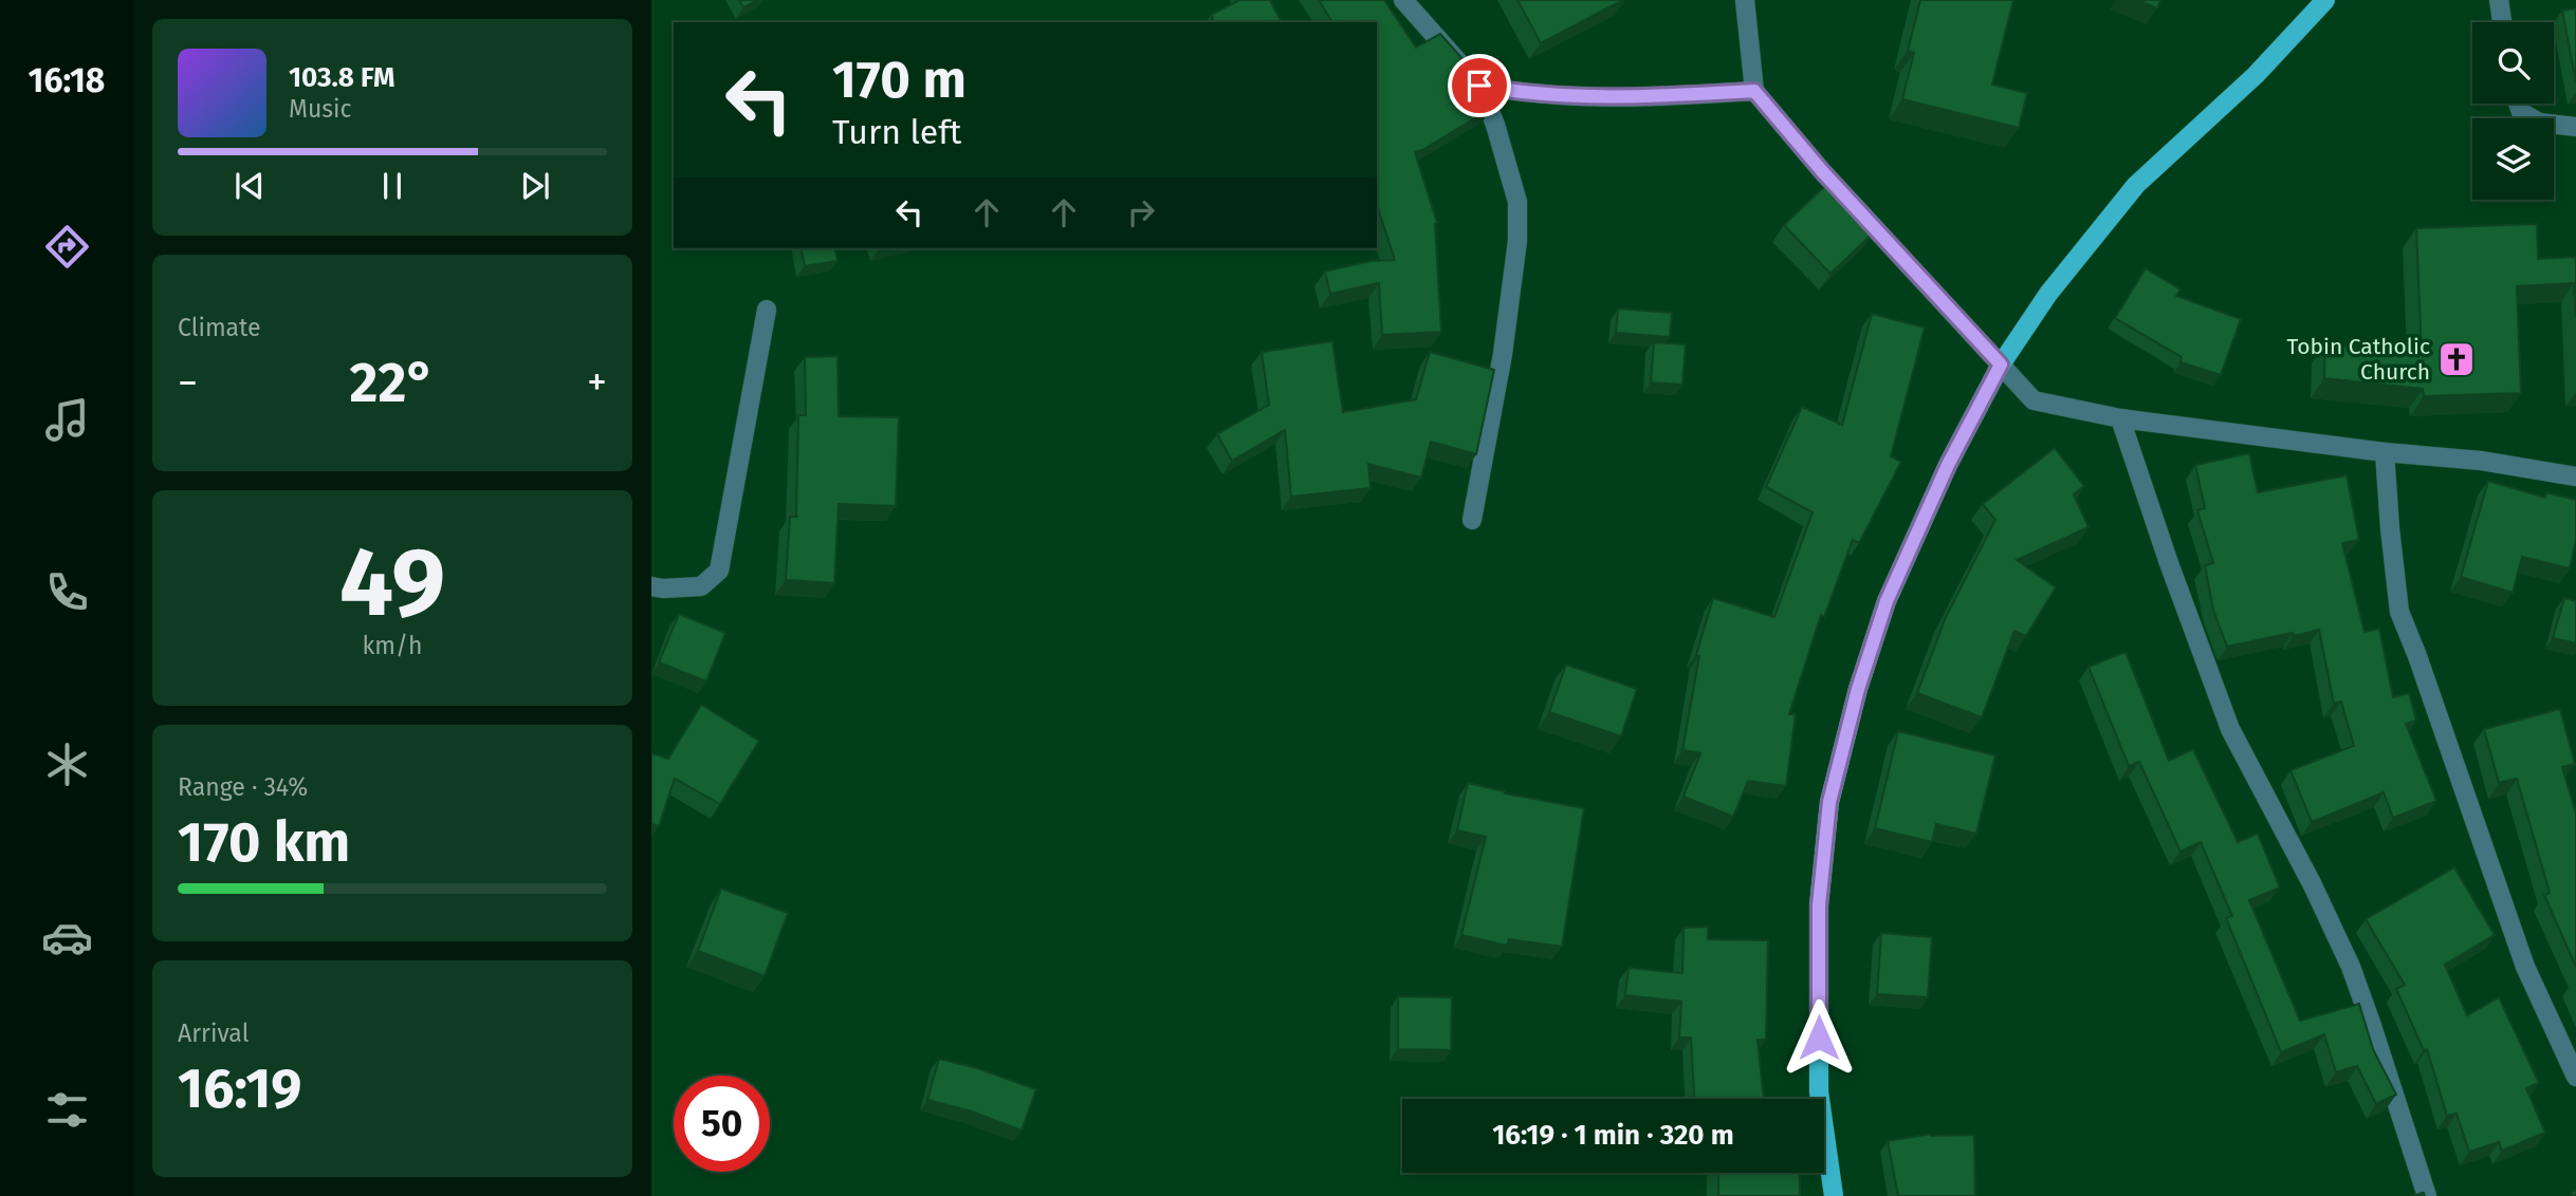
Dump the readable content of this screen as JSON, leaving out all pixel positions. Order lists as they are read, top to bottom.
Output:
{
  "places": {
    "church": ["Tobin Catholic Church"]
  },
  "page": {
    "tabs": "16:18",
    "turn": ["170 m", "Turn left"],
    "song": ["103.8 FM", "Music"],
    "tile": [
      "Climate",
      ["49", "km/h"],
      ["Range · 34%", "170 km"],
      ["Arrival", "16:19"]
    ],
    "heat": ["−", "22°", "+"],
    "limit": "50",
    "trip": "16:19 · 1 min · 320 m"
  }
}
